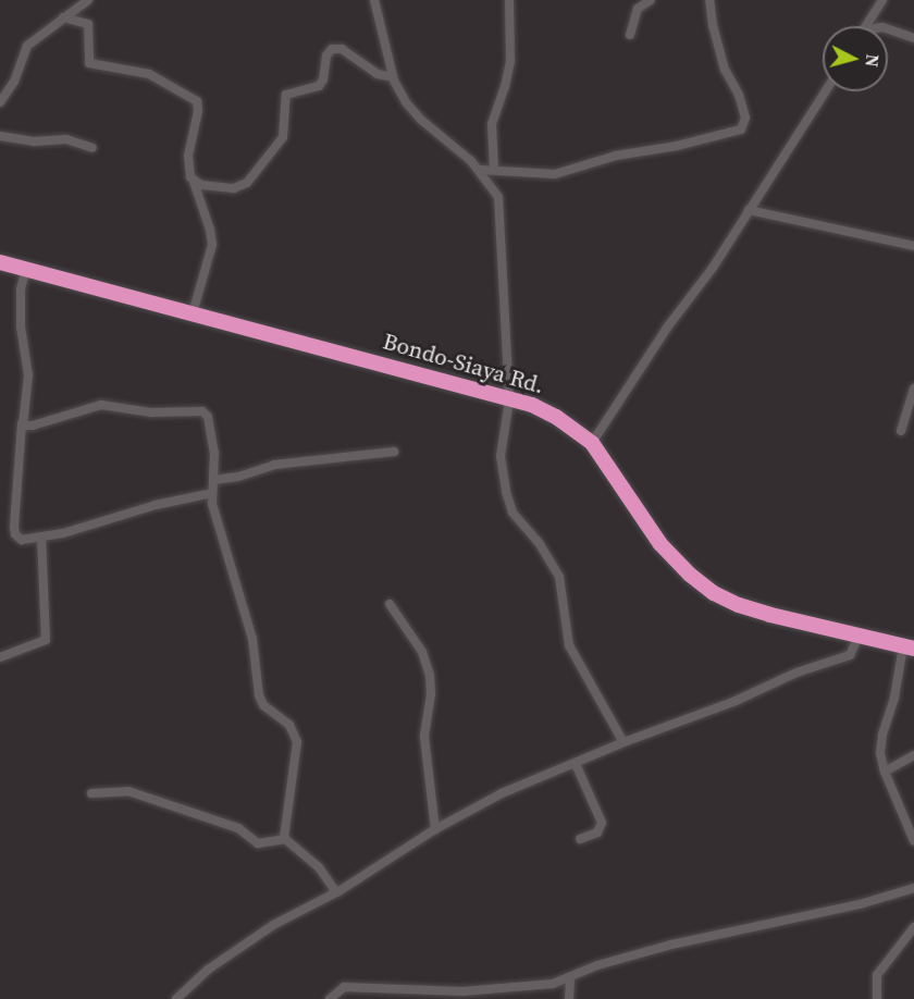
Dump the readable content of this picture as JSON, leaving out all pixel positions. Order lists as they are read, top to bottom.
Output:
{
  "streets": {
    "highway": ["Bondo-Siaya Rd."]
  },
  "north": "right"
}
